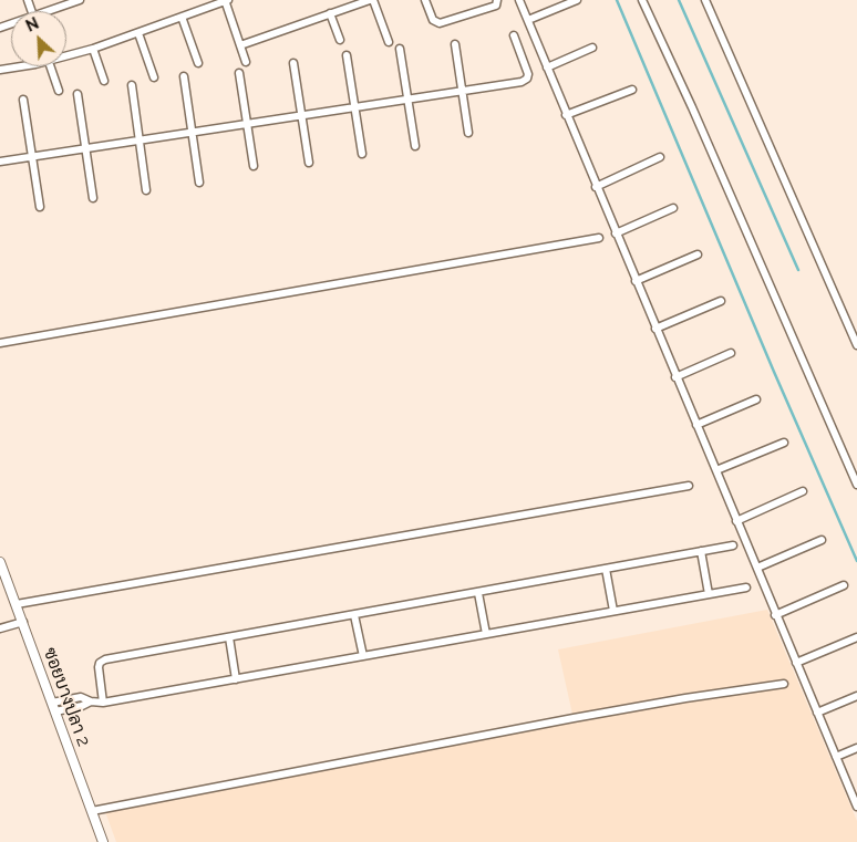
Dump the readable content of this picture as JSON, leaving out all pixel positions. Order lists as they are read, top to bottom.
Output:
{
  "streets": {
    "street": ["ซอยบางปลา 2"]
  },
  "north": "top left"
}
